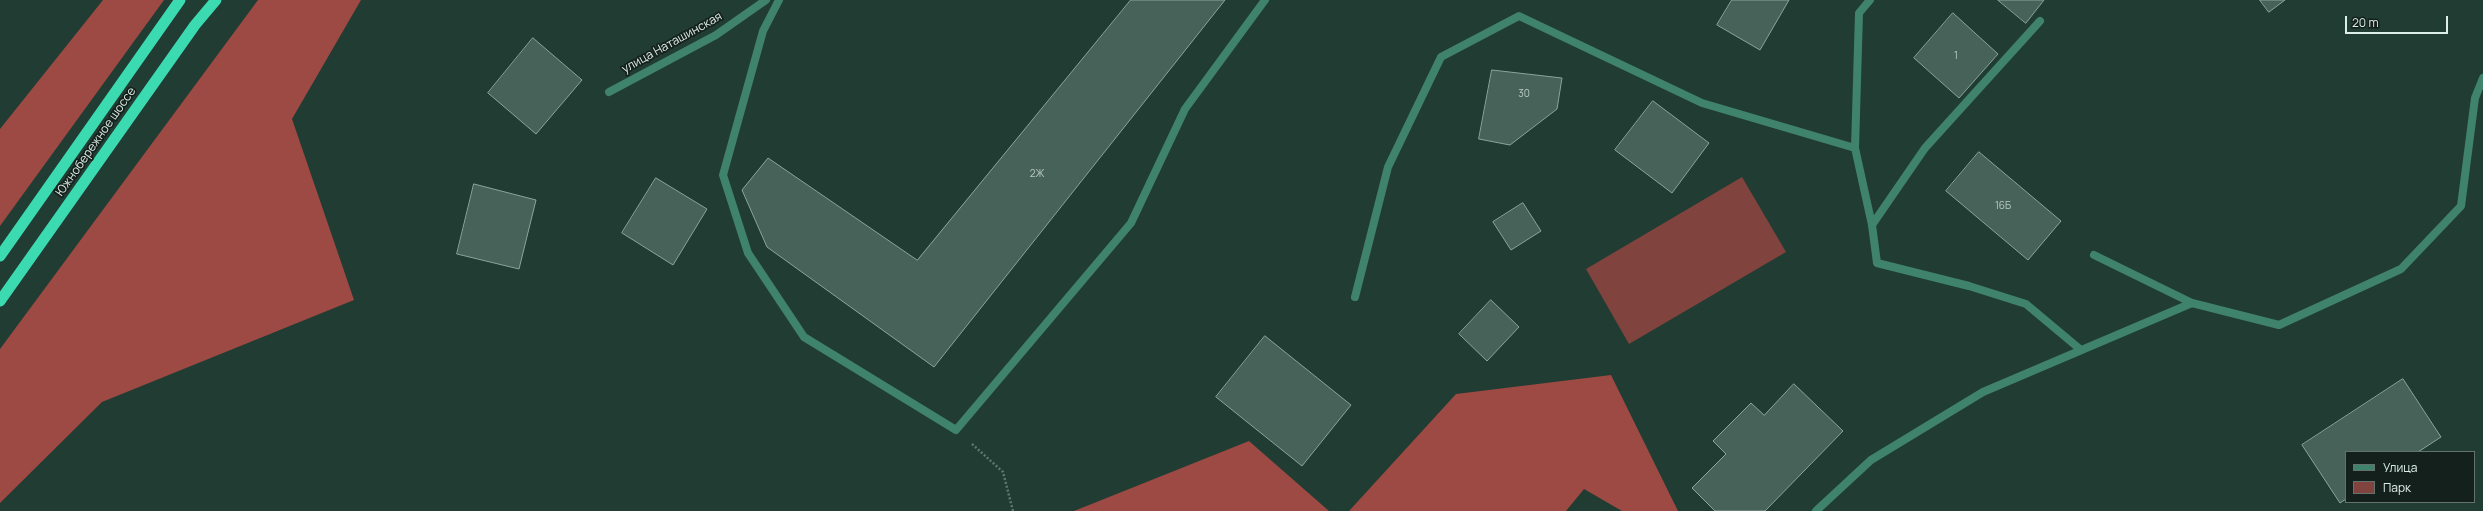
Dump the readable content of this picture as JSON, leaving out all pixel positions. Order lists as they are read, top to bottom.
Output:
{
  "streets": {
    "highway": ["Южнобережное шоссе"],
    "street": ["улица Наташинская"]
  },
  "house_numbers": [
    "1",
    "30",
    "2Ж",
    "16Б"
  ],
  "legend": ["Улица", "Парк"],
  "scale_bar": "20 m"
}
